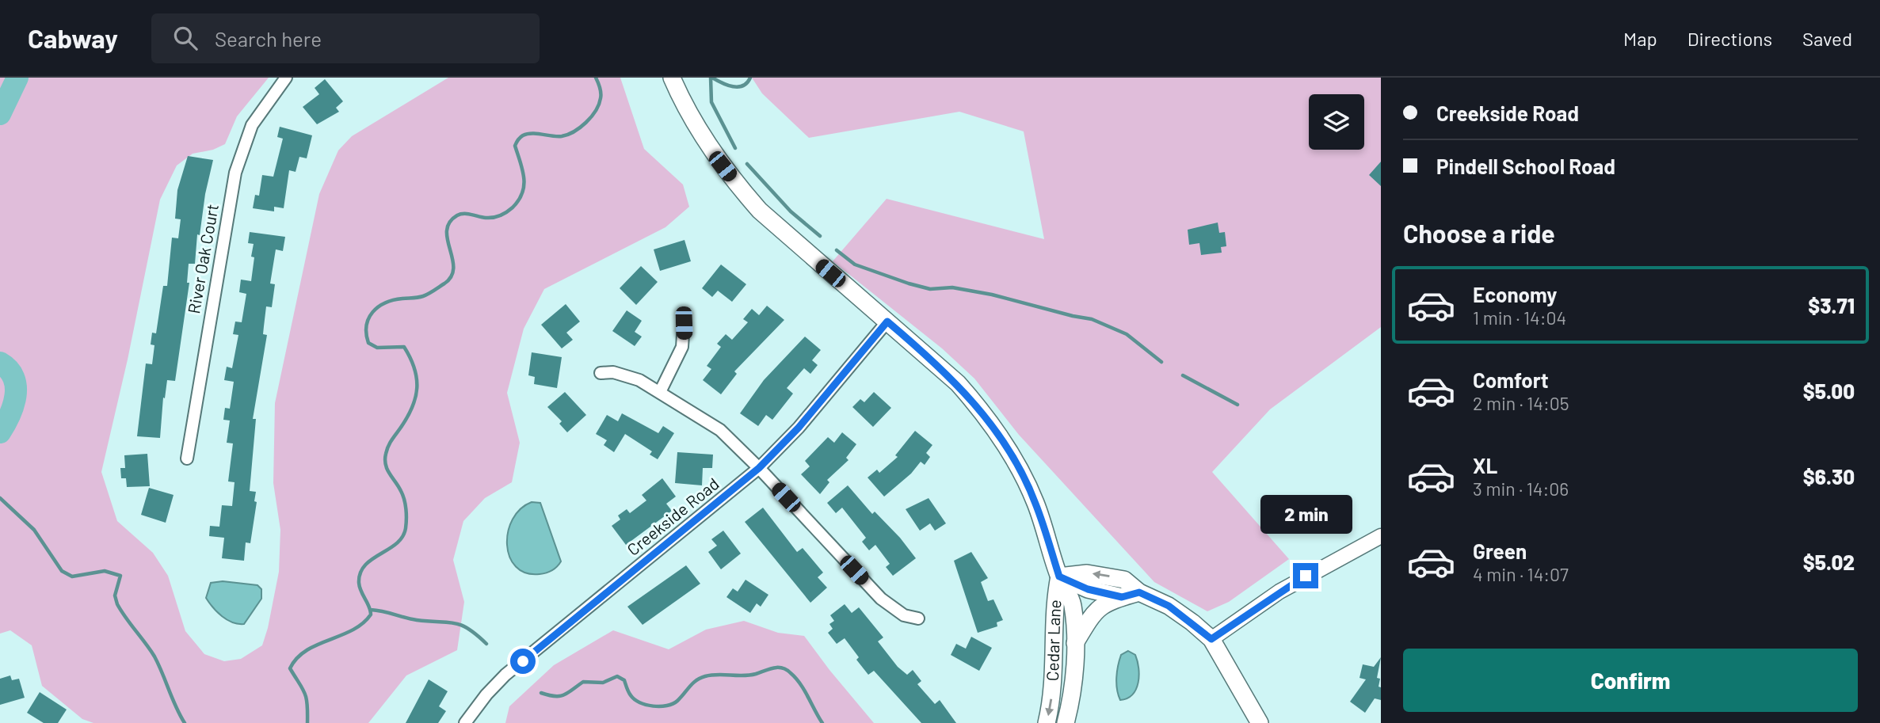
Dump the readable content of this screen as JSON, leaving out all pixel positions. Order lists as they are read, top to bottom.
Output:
{
  "streets": {
    "main road": ["Cedar Lane"],
    "street": ["River Oak Court", "Creekside Road"]
  },
  "page": {
    "header": "Cabway",
    "search": "Search here",
    "nav": ["Map", "Directions", "Saved"],
    "banner": ["Creekside Road", "Pindell School Road"],
    "heading": "Choose a ride",
    "list": [
      {
        "name": "Economy",
        "note": "1 min · 14:04",
        "value": "$3.71"
      },
      {
        "name": "Comfort",
        "note": "2 min · 14:05",
        "value": "$5.00"
      },
      {
        "name": "XL",
        "note": "3 min · 14:06",
        "value": "$6.30"
      },
      {
        "name": "Green",
        "note": "4 min · 14:07",
        "value": "$5.02"
      }
    ],
    "bubble": "2 min",
    "buttons": "Confirm"
  }
}
